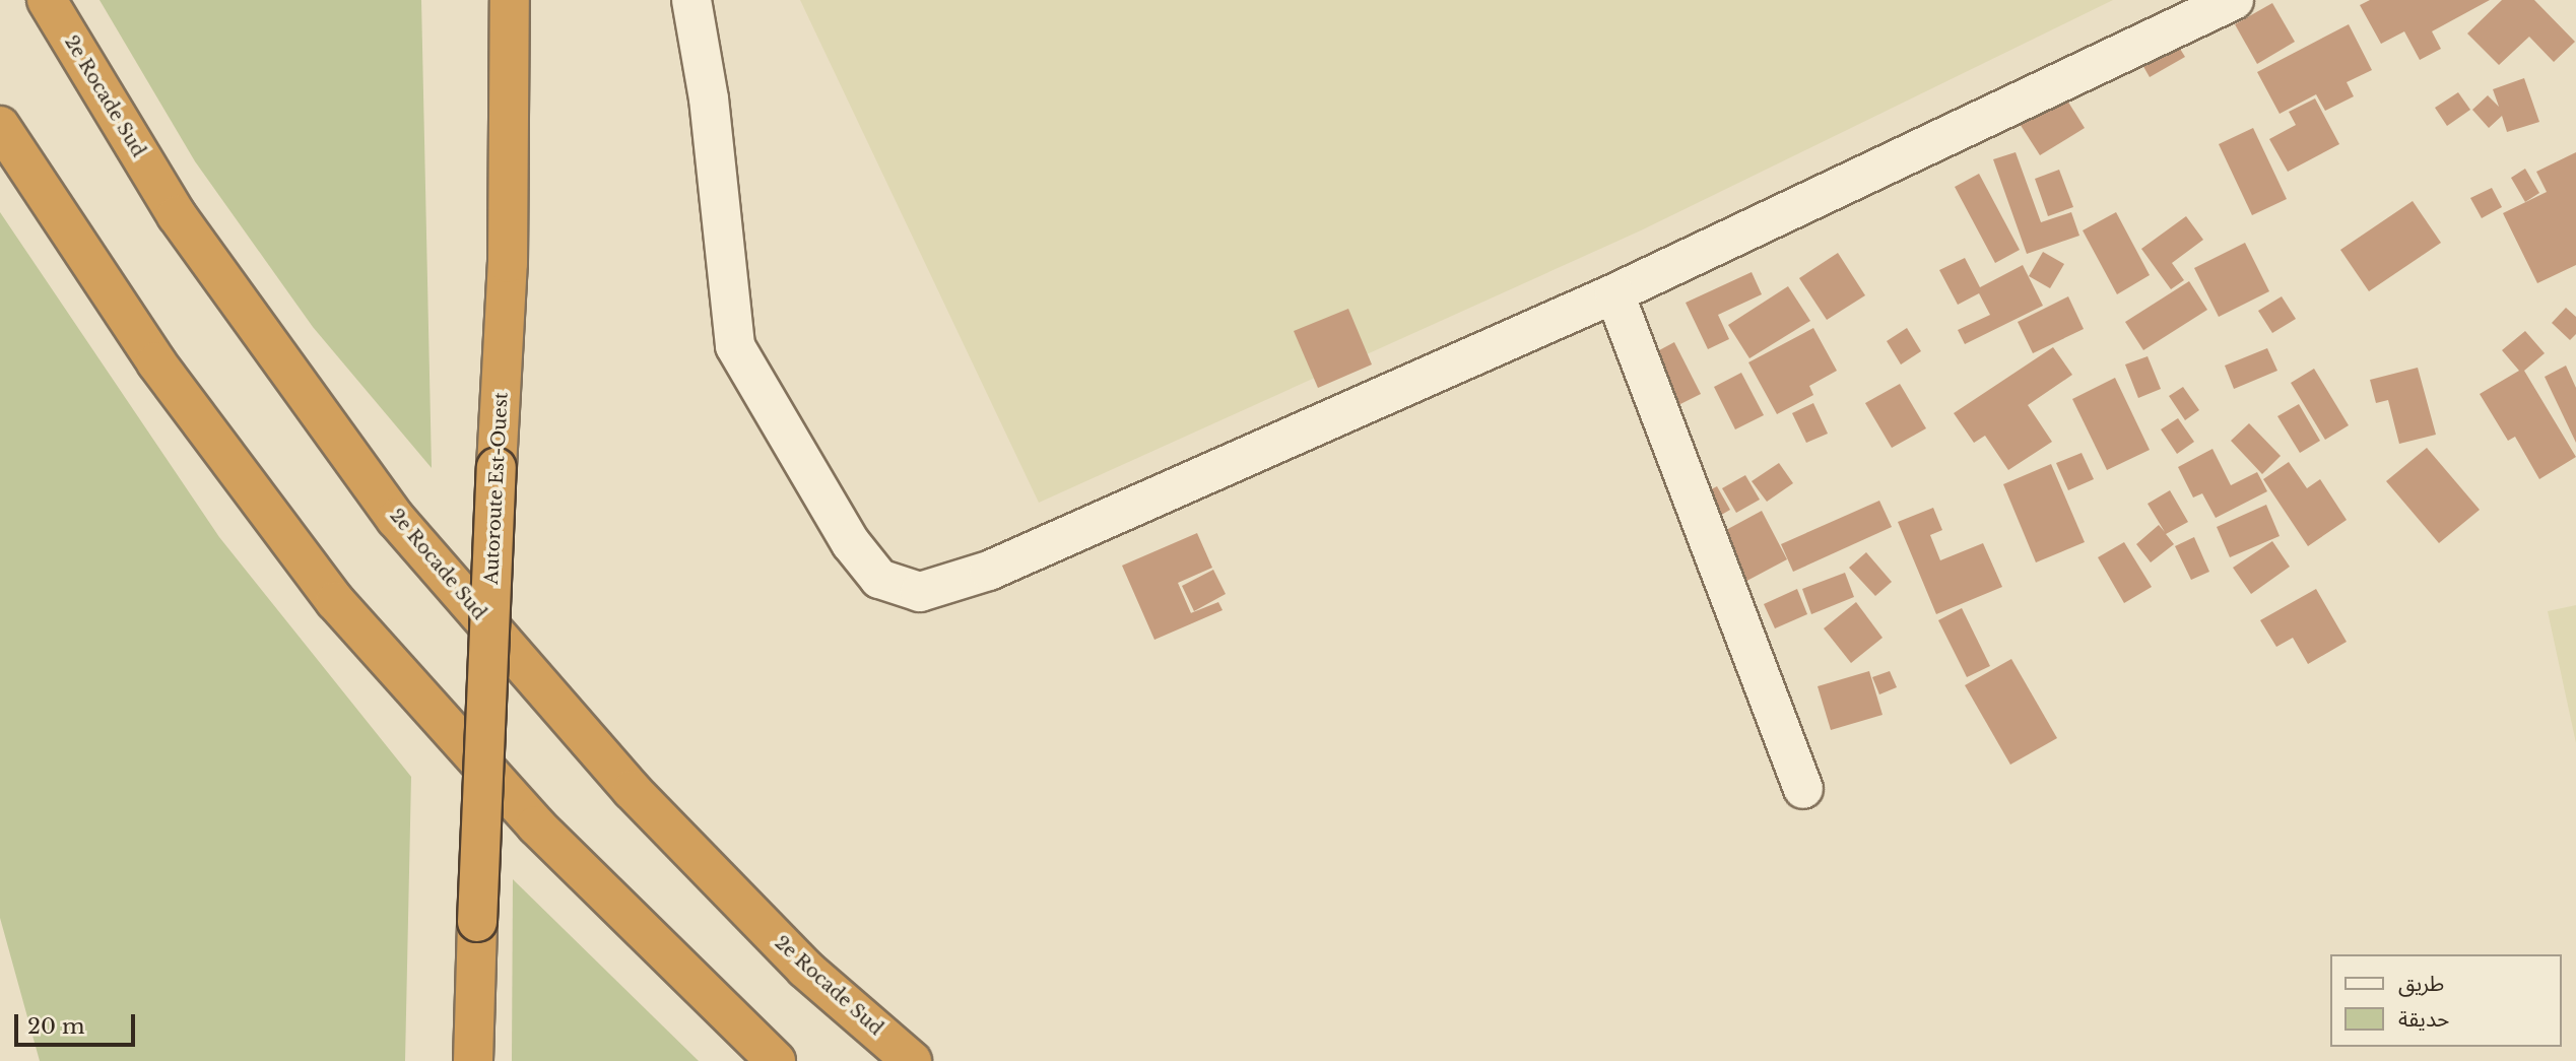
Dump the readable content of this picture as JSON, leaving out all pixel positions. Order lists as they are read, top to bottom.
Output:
{
  "streets": {
    "highway": ["2e Rocade Sud", "Autoroute Est-Ouest"]
  },
  "legend": ["طريق", "حديقة"],
  "scale_bar": "20 m"
}
